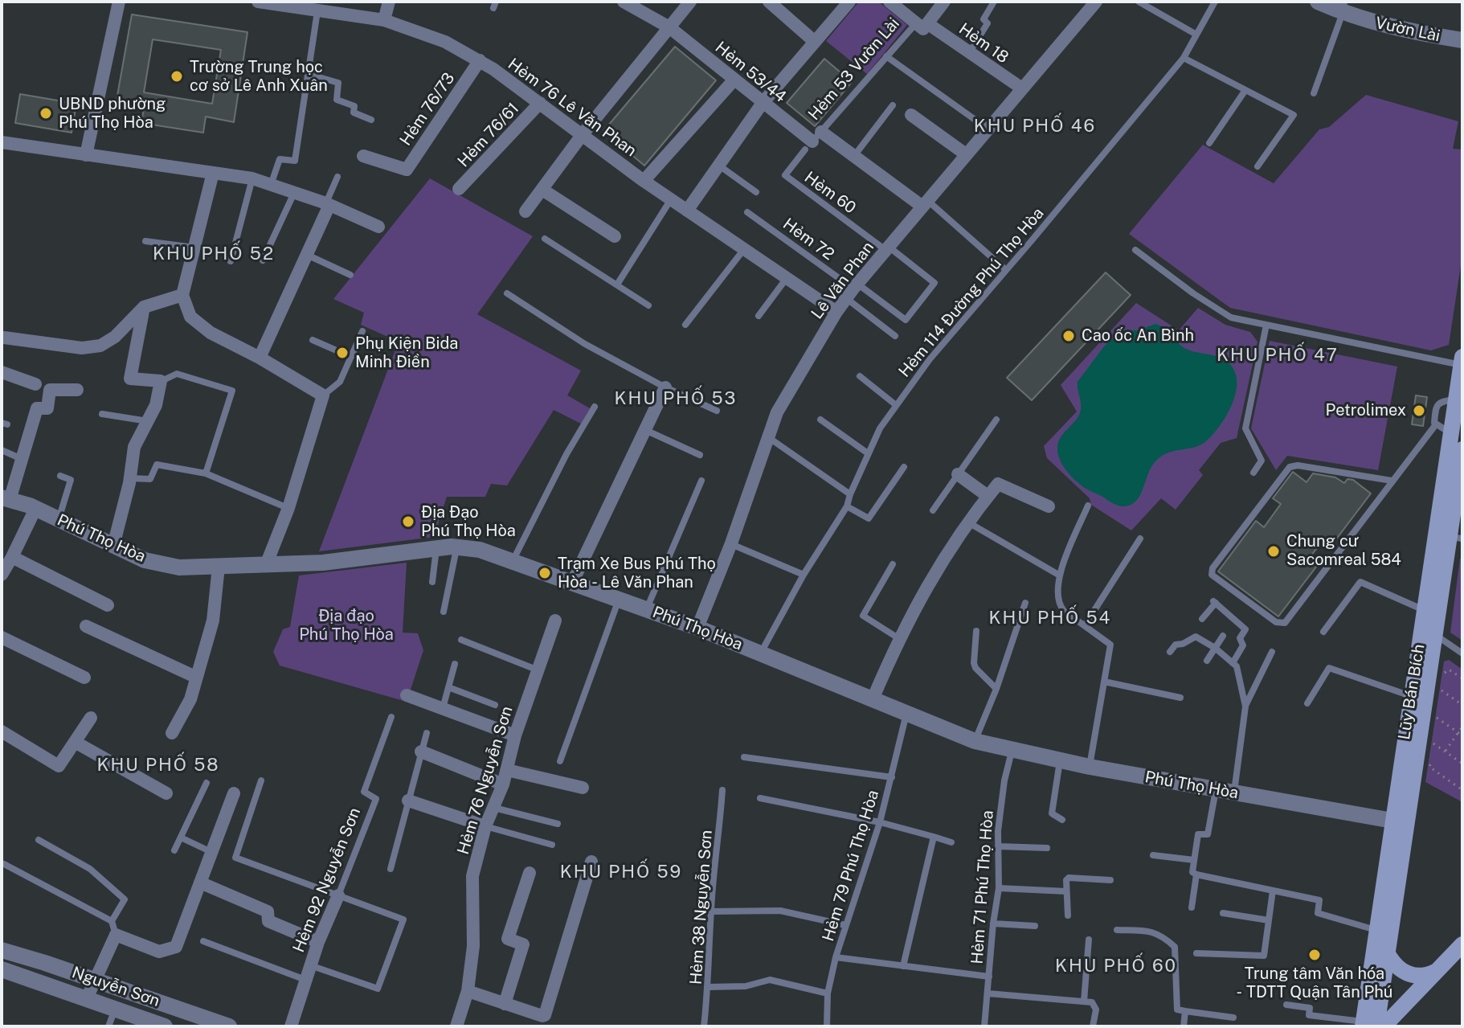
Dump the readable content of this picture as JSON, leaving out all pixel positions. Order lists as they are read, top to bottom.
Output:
{
  "streets": {
    "main road": ["Lũy Bán Bích"],
    "street": [
      "Vườn Lài",
      "Hẻm 18",
      "Hẻm 53 Vườn Lài",
      "Hẻm 53/44",
      "Hẻm 76 Lê Văn Phan",
      "Hẻm 76/73",
      "Hẻm 76/61",
      "Lê Văn Phan",
      "Phú Thọ Hòa",
      "Hẻm 76 Nguyễn Sơn",
      "Hẻm 92 Nguyễn Sơn",
      "Nguyễn Sơn"
    ],
    "lane": [
      "Hẻm 60",
      "Hẻm 72",
      "Hẻm 114 Đường Phú Thọ Hòa",
      "Hẻm 79 Phú Thọ Hòa",
      "Hẻm 71 Phú Thọ Hòa",
      "Hẻm 38 Nguyễn Sơn"
    ]
  },
  "crossings": [
    ["Hẻm 18", "Hẻm 53 Vườn Lài"],
    ["Hẻm 18", "Lê Văn Phan"],
    ["Hẻm 53 Vườn Lài", "Hẻm 53/44"],
    ["Hẻm 53 Vườn Lài", "Hẻm 60"],
    ["Hẻm 53/44", "Hẻm 60"],
    ["Hẻm 53/44", "Lê Văn Phan"],
    ["Hẻm 76 Lê Văn Phan", "Hẻm 76/73"],
    ["Hẻm 76 Lê Văn Phan", "Hẻm 76/61"],
    ["Hẻm 76 Lê Văn Phan", "Lê Văn Phan"],
    ["Hẻm 60", "Lê Văn Phan"],
    ["Hẻm 72", "Lê Văn Phan"],
    ["Lê Văn Phan", "Phú Thọ Hòa"],
    ["Hẻm 114 Đường Phú Thọ Hòa", "Phú Thọ Hòa"],
    ["Phú Thọ Hòa", "Lũy Bán Bích"],
    ["Phú Thọ Hòa", "Hẻm 79 Phú Thọ Hòa"],
    ["Phú Thọ Hòa", "Hẻm 71 Phú Thọ Hòa"]
  ],
  "districts": [
    "KHU PHỐ 46",
    "KHU PHỐ 52",
    "KHU PHỐ 47",
    "KHU PHỐ 53",
    "KHU PHỐ 54",
    "KHU PHỐ 58",
    "KHU PHỐ 59",
    "KHU PHỐ 60"
  ],
  "parks": ["Địa đạo Phú Thọ Hòa"],
  "places": [
    "Trường Trung học cơ sở Lê Anh Xuân",
    "UBND phường Phú Thọ Hòa",
    "Cao ốc An Bình",
    "Phụ Kiện Bida Minh Điền",
    "Petrolimex",
    "Địa Đạo Phú Thọ Hòa",
    "Chung cư Sacomreal 584",
    "Trạm Xe Bus Phú Thọ Hòa - Lê Văn Phan",
    "Trung tâm Văn hóa - TDTT Quận Tân Phú"
  ]
}
